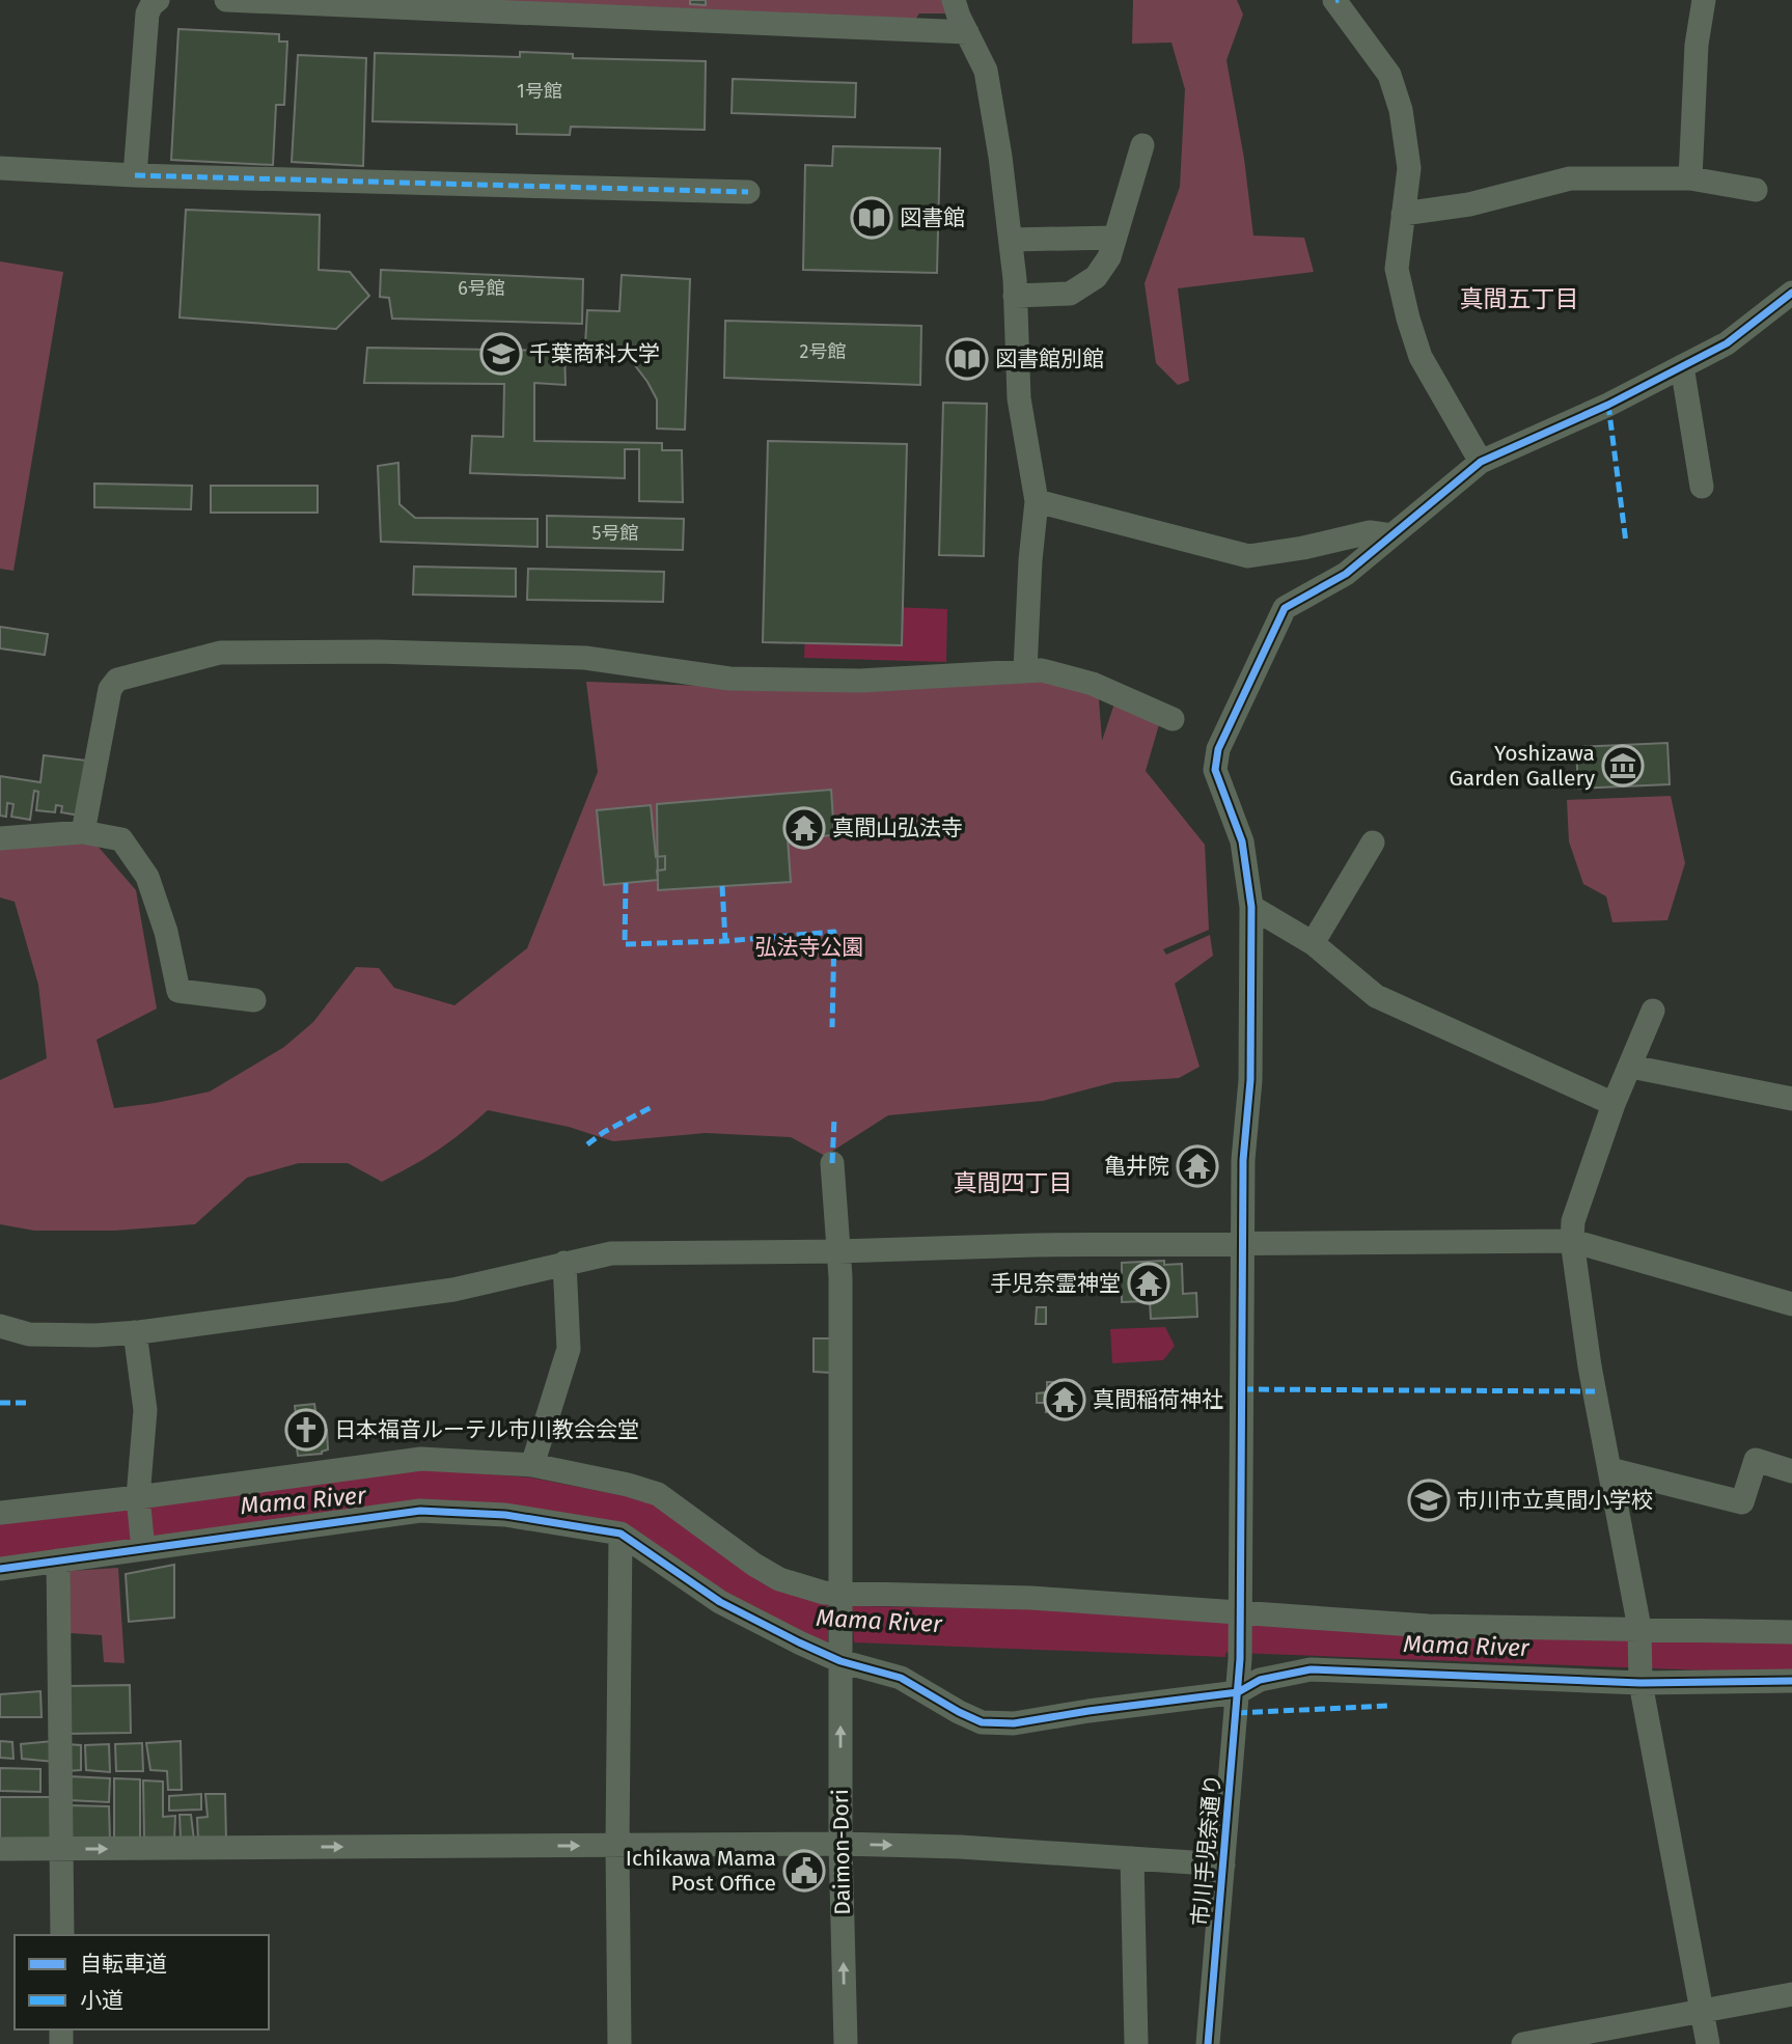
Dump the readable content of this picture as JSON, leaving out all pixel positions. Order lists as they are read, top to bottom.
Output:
{
  "streets": {
    "street": ["市川手児奈通り", "Daimon-Dori"]
  },
  "one_way": ["Daimon-Dori"],
  "districts": ["真間五丁目", "真間四丁目"],
  "water": ["Mama River"],
  "parks": ["弘法寺公園"],
  "places": {
    "library": ["図書館", "図書館別館"],
    "school or university": ["千葉商科大学", "市川市立真間小学校"],
    "museum": ["Yoshizawa Garden Gallery"],
    "temple": [
      "真間山弘法寺",
      "亀井院",
      "手児奈霊神堂",
      "真間稲荷神社"
    ],
    "church": ["日本福音ルーテル市川教会会堂"],
    "public building": ["Ichikawa Mama Post Office"]
  },
  "house_numbers": [
    "1号館",
    "6号館",
    "2号館",
    "5号館"
  ],
  "legend": ["自転車道", "小道"]
}
